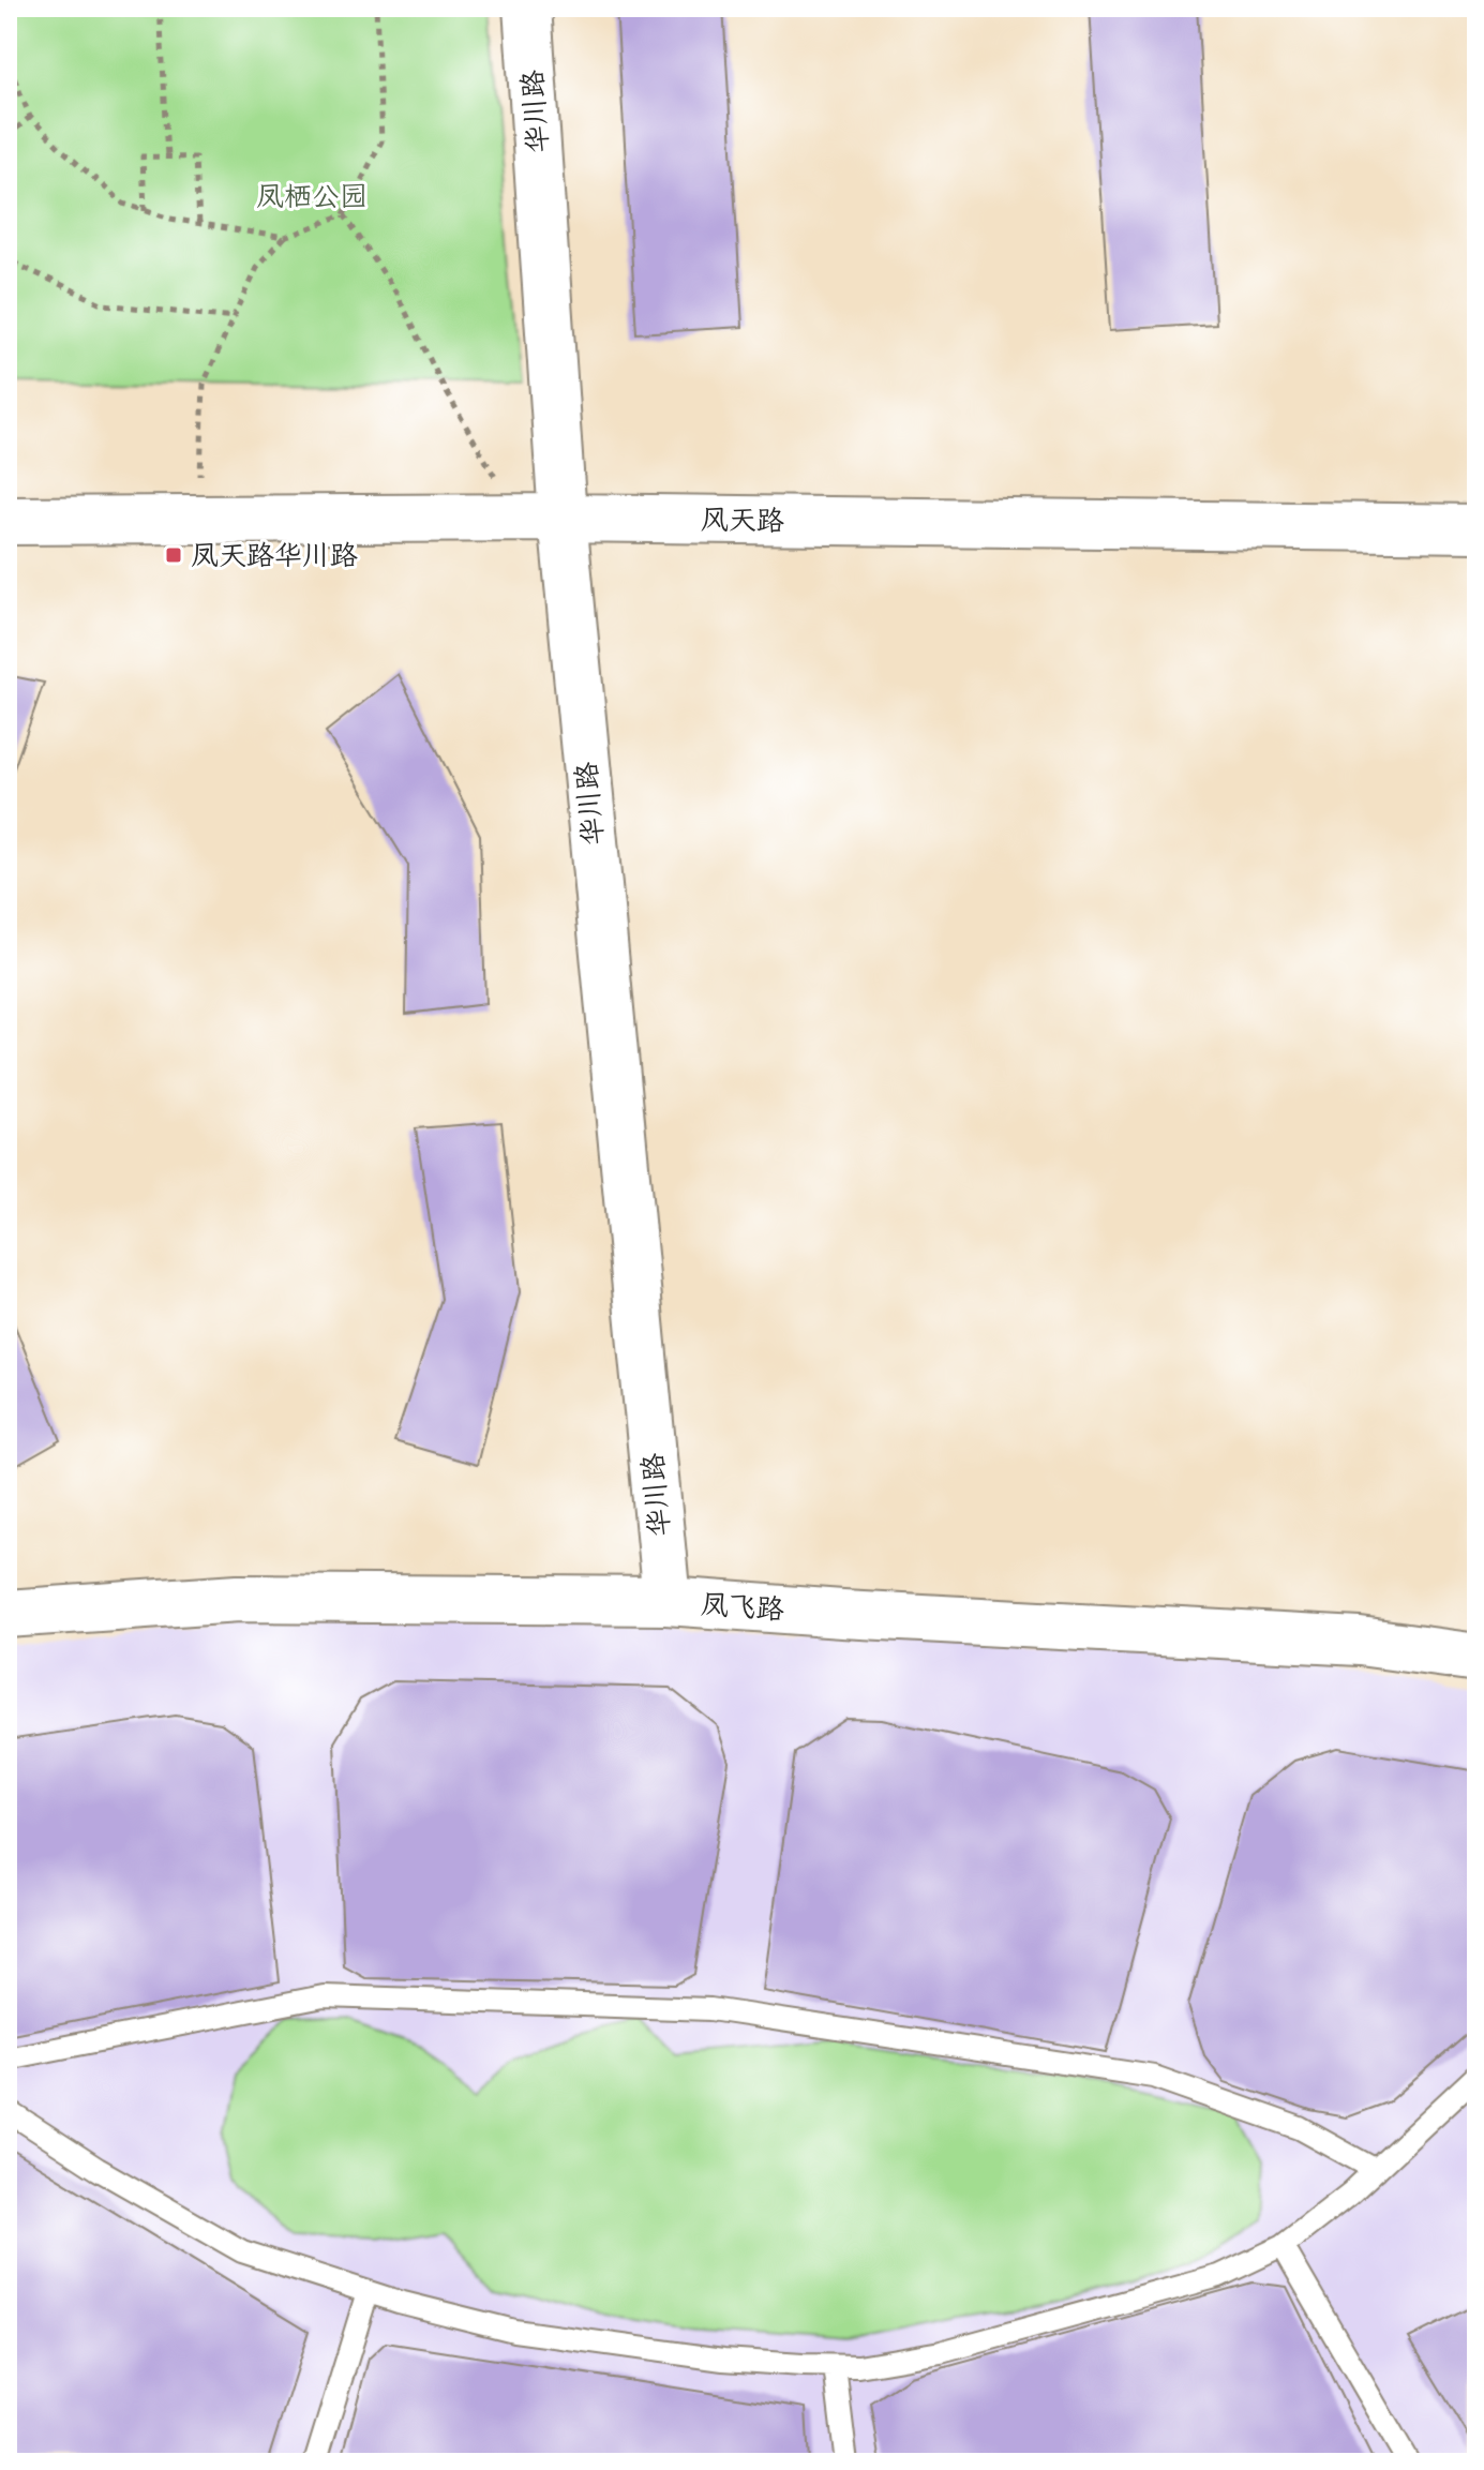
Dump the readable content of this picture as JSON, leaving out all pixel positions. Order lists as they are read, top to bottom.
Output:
{
  "streets": {
    "street": ["华川路", "风天路", "凤飞路"]
  },
  "crossings": [
    ["华川路", "风天路"],
    ["华川路", "凤飞路"]
  ],
  "parks": ["凤栖公园"],
  "places": {
    "transit": ["凤天路华川路"]
  }
}
